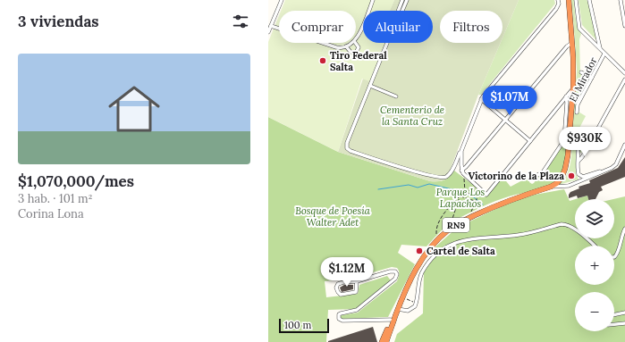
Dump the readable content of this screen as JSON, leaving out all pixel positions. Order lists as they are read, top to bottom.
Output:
{
  "streets": {
    "highway": ["RN9"],
    "street": ["El Mirador"]
  },
  "parks": ["Cementerio de la Santa Cruz", "Parque Los Lapachos", "Bosque de Poesía Walter Adet"],
  "places": ["Tiro Federal Salta", "Victorino de la Plaza", "Cartel de Salta"],
  "scale_bar": "100 m",
  "page": {
    "heading": "3 viviendas",
    "chip": ["Comprar", "Alquilar", "Filtros"],
    "list": [
      {
        "name": "$1,070,000/mes",
        "note": "3 hab. · 101 m² · Corina Lona"
      }
    ],
    "price": ["$1.07M", "$930K", "$1.12M"],
    "map_buttons": ["+", "−"],
    "scale": "100 m"
  }
}
